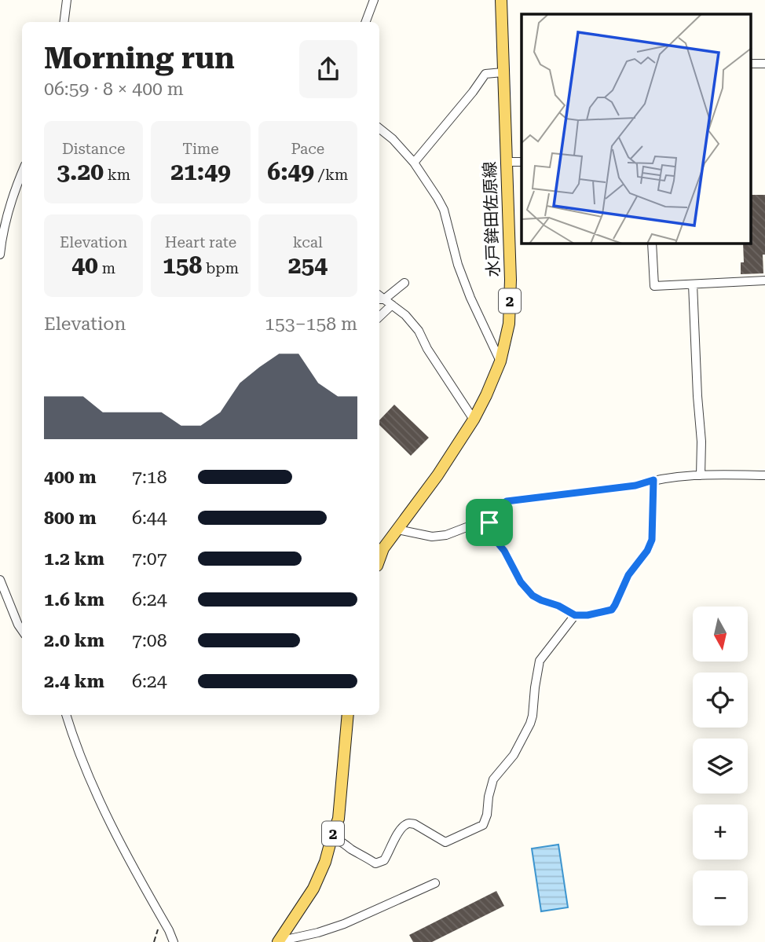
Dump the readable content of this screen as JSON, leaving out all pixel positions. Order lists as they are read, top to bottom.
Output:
{
  "streets": {
    "main road": ["水戸鉾田佐原線", "2"]
  },
  "north": "bottom",
  "page": {
    "heading": ["Morning run", "06:59 · 8 × 400 m"],
    "stats": [
      ["Distance", "3.20 km"],
      ["Time", "21:49"],
      ["Pace", "6:49 /km"],
      ["Elevation", "40 m"],
      ["Heart rate", "158 bpm"],
      ["kcal", "254"]
    ],
    "chart": ["Elevation", "153–158 m"],
    "list": [
      {
        "name": "400 m",
        "note": "7:18"
      },
      {
        "name": "800 m",
        "note": "6:44"
      },
      {
        "name": "1.2 km",
        "note": "7:07"
      },
      {
        "name": "1.6 km",
        "note": "6:24"
      },
      {
        "name": "2.0 km",
        "note": "7:08"
      },
      {
        "name": "2.4 km",
        "note": "6:24"
      }
    ],
    "map_buttons": ["+", "−"]
  }
}
